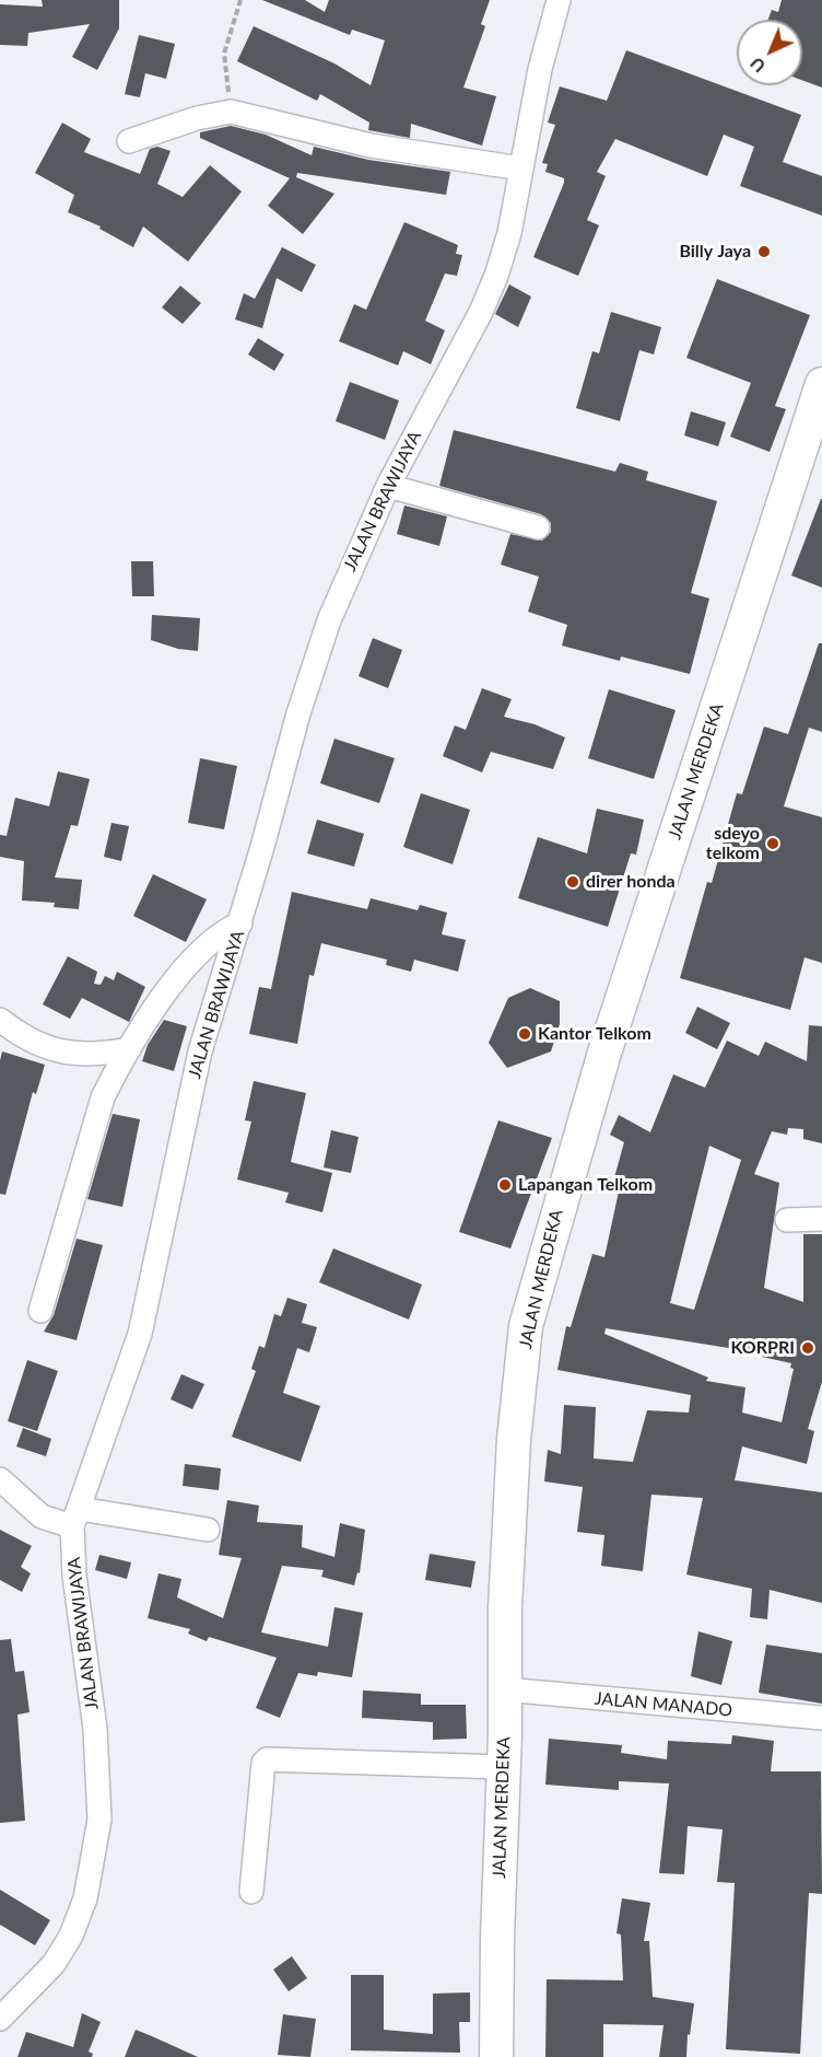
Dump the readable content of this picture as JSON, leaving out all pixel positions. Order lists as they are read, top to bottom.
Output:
{
  "streets": {
    "highway": ["JALAN MERDEKA"],
    "street": ["JALAN BRAWIJAYA", "JALAN MANADO"]
  },
  "crossings": [
    ["JALAN MERDEKA", "JALAN MANADO"]
  ],
  "places": [
    "Billy Jaya",
    "sdeyo telkom",
    "direr honda",
    "Kantor Telkom",
    "Lapangan Telkom",
    "KORPRI"
  ],
  "north": "bottom left"
}
